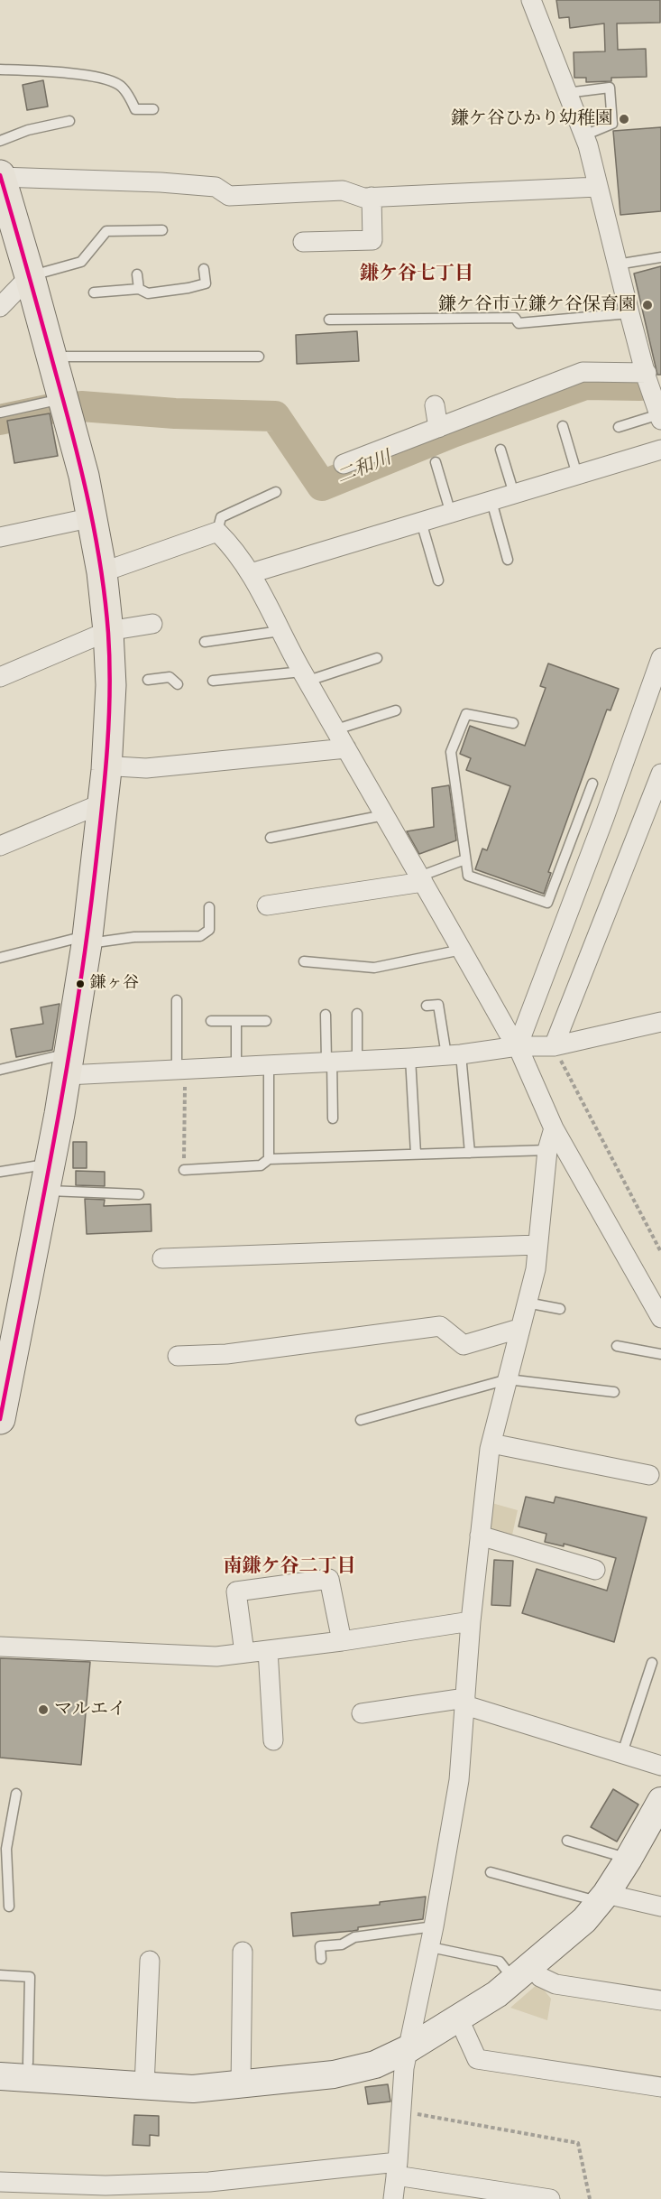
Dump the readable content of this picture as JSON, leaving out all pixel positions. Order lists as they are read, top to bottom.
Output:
{
  "districts": ["鎌ケ谷七丁目", "南鎌ケ谷二丁目"],
  "water": ["二和川"],
  "places": [
    "鎌ケ谷ひかり幼稚園",
    "鎌ケ谷市立鎌ケ谷保育園",
    "鎌ヶ谷",
    "マルエイ"
  ]
}
